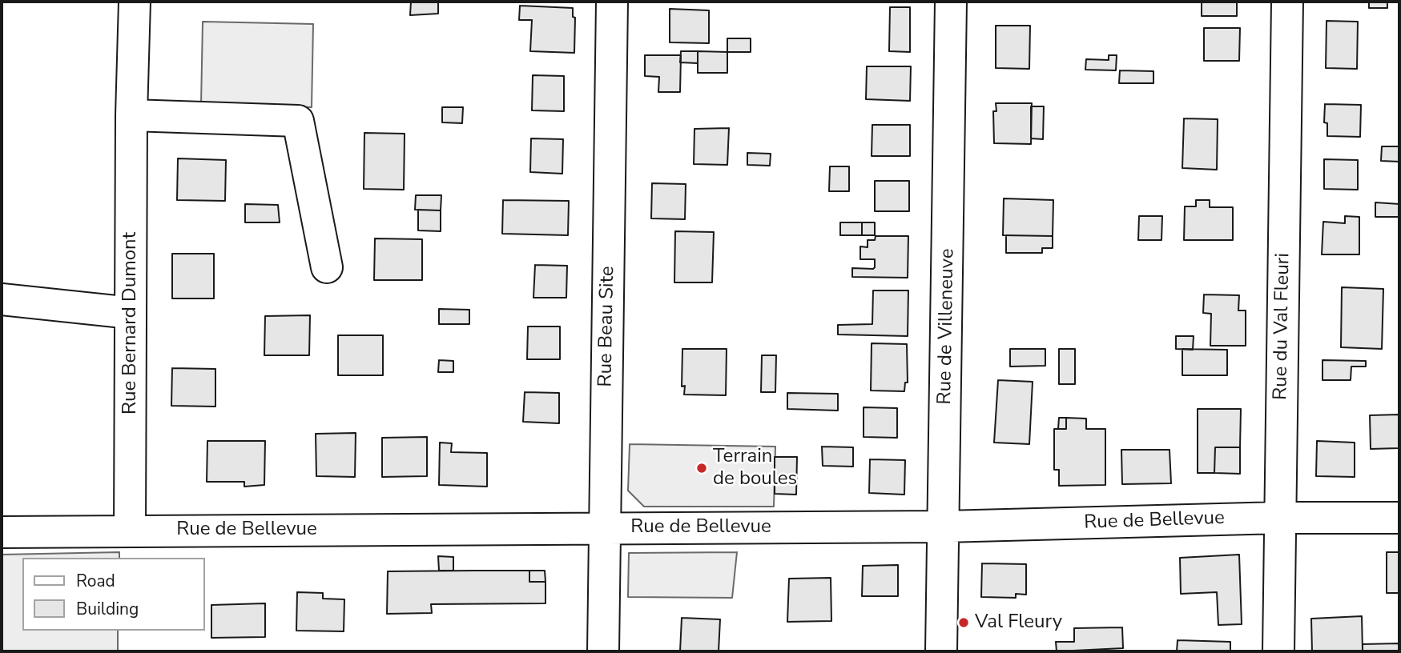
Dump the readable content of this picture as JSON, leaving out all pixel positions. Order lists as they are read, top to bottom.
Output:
{
  "streets": {
    "street": [
      "Rue Bernard Dumont",
      "Rue Beau Site",
      "Rue de Villeneuve",
      "Rue du Val Fleuri",
      "Rue de Bellevue"
    ]
  },
  "crossings": [
    ["Rue Bernard Dumont", "Rue de Bellevue"],
    ["Rue Beau Site", "Rue de Bellevue"],
    ["Rue de Villeneuve", "Rue de Bellevue"],
    ["Rue du Val Fleuri", "Rue de Bellevue"]
  ],
  "places": ["Terrain de boules", "Val Fleury"],
  "legend": ["Road", "Building"]
}
